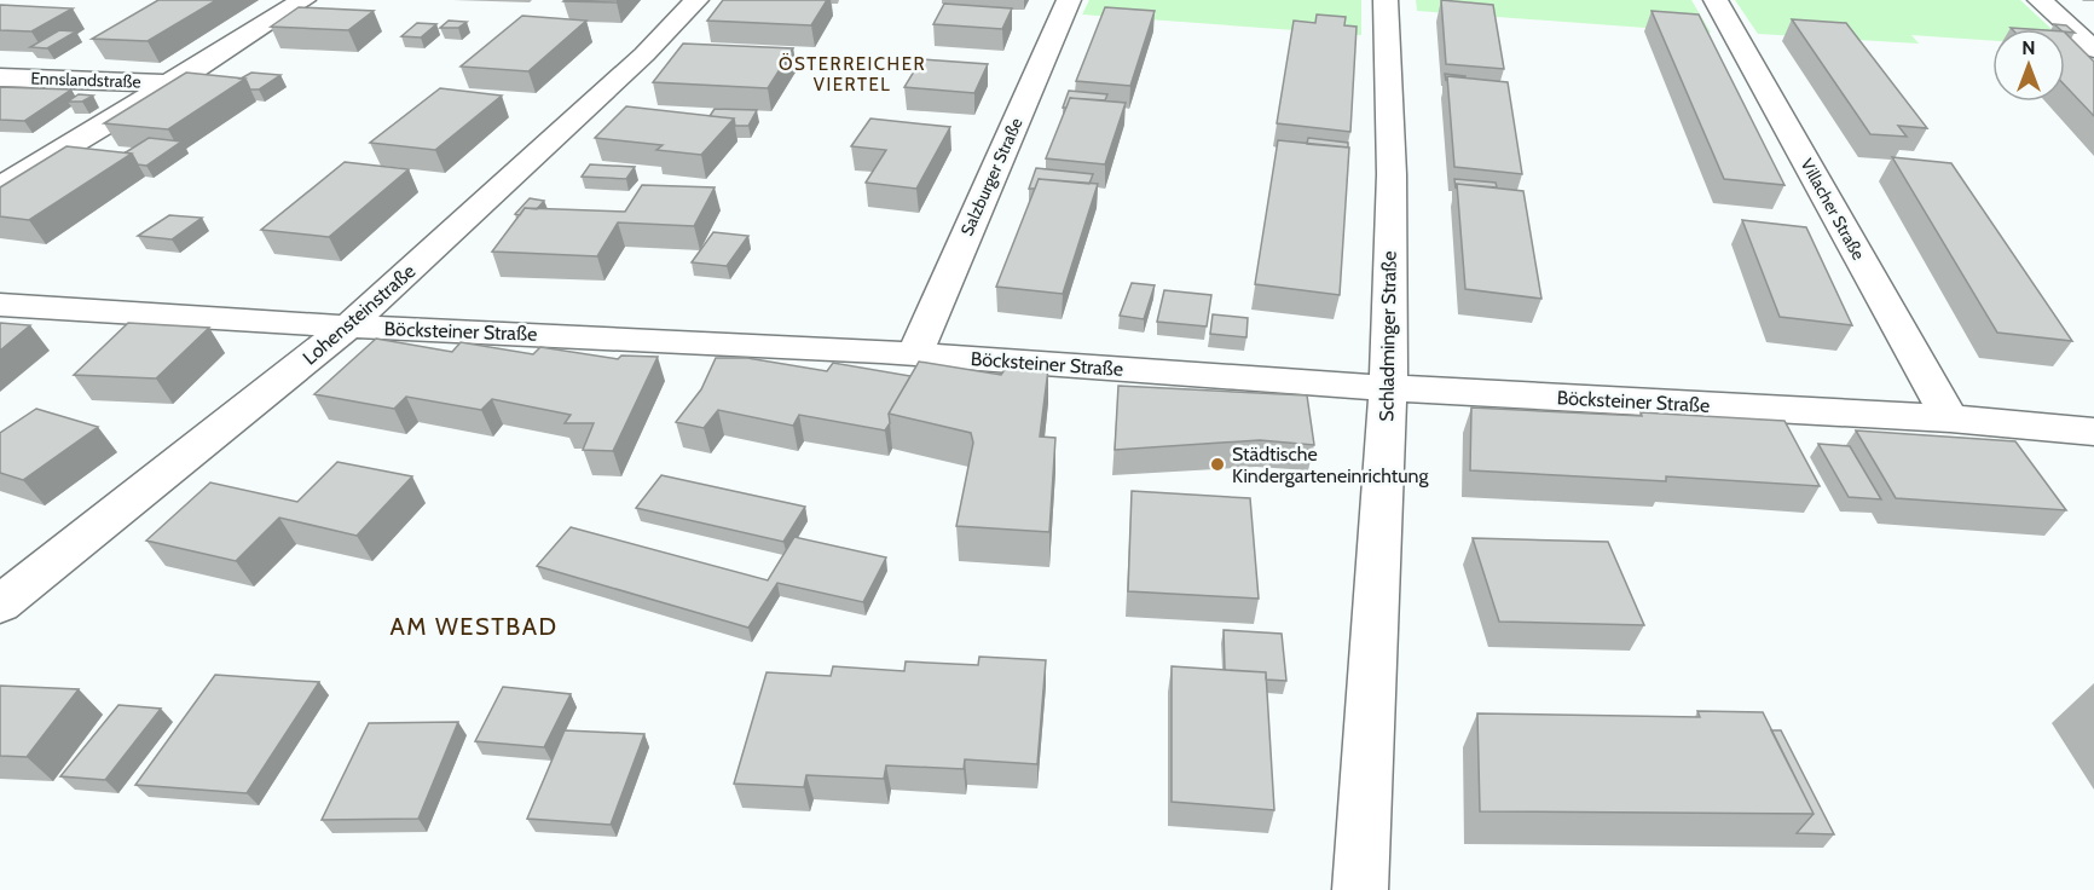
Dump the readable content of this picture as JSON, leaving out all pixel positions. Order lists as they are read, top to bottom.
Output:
{
  "streets": {
    "street": [
      "Ennslandstraße",
      "Salzburger Straße",
      "Villacher Straße",
      "Lohensteinstraße",
      "Böcksteiner Straße",
      "Schladminger Straße"
    ]
  },
  "crossings": [
    ["Salzburger Straße", "Böcksteiner Straße"],
    ["Villacher Straße", "Böcksteiner Straße"],
    ["Lohensteinstraße", "Böcksteiner Straße"],
    ["Böcksteiner Straße", "Schladminger Straße"]
  ],
  "districts": ["ÖSTERREICHER VIERTEL", "AM WESTBAD"],
  "places": ["Städtische Kindergarteneinrichtung"],
  "north": "top"
}
